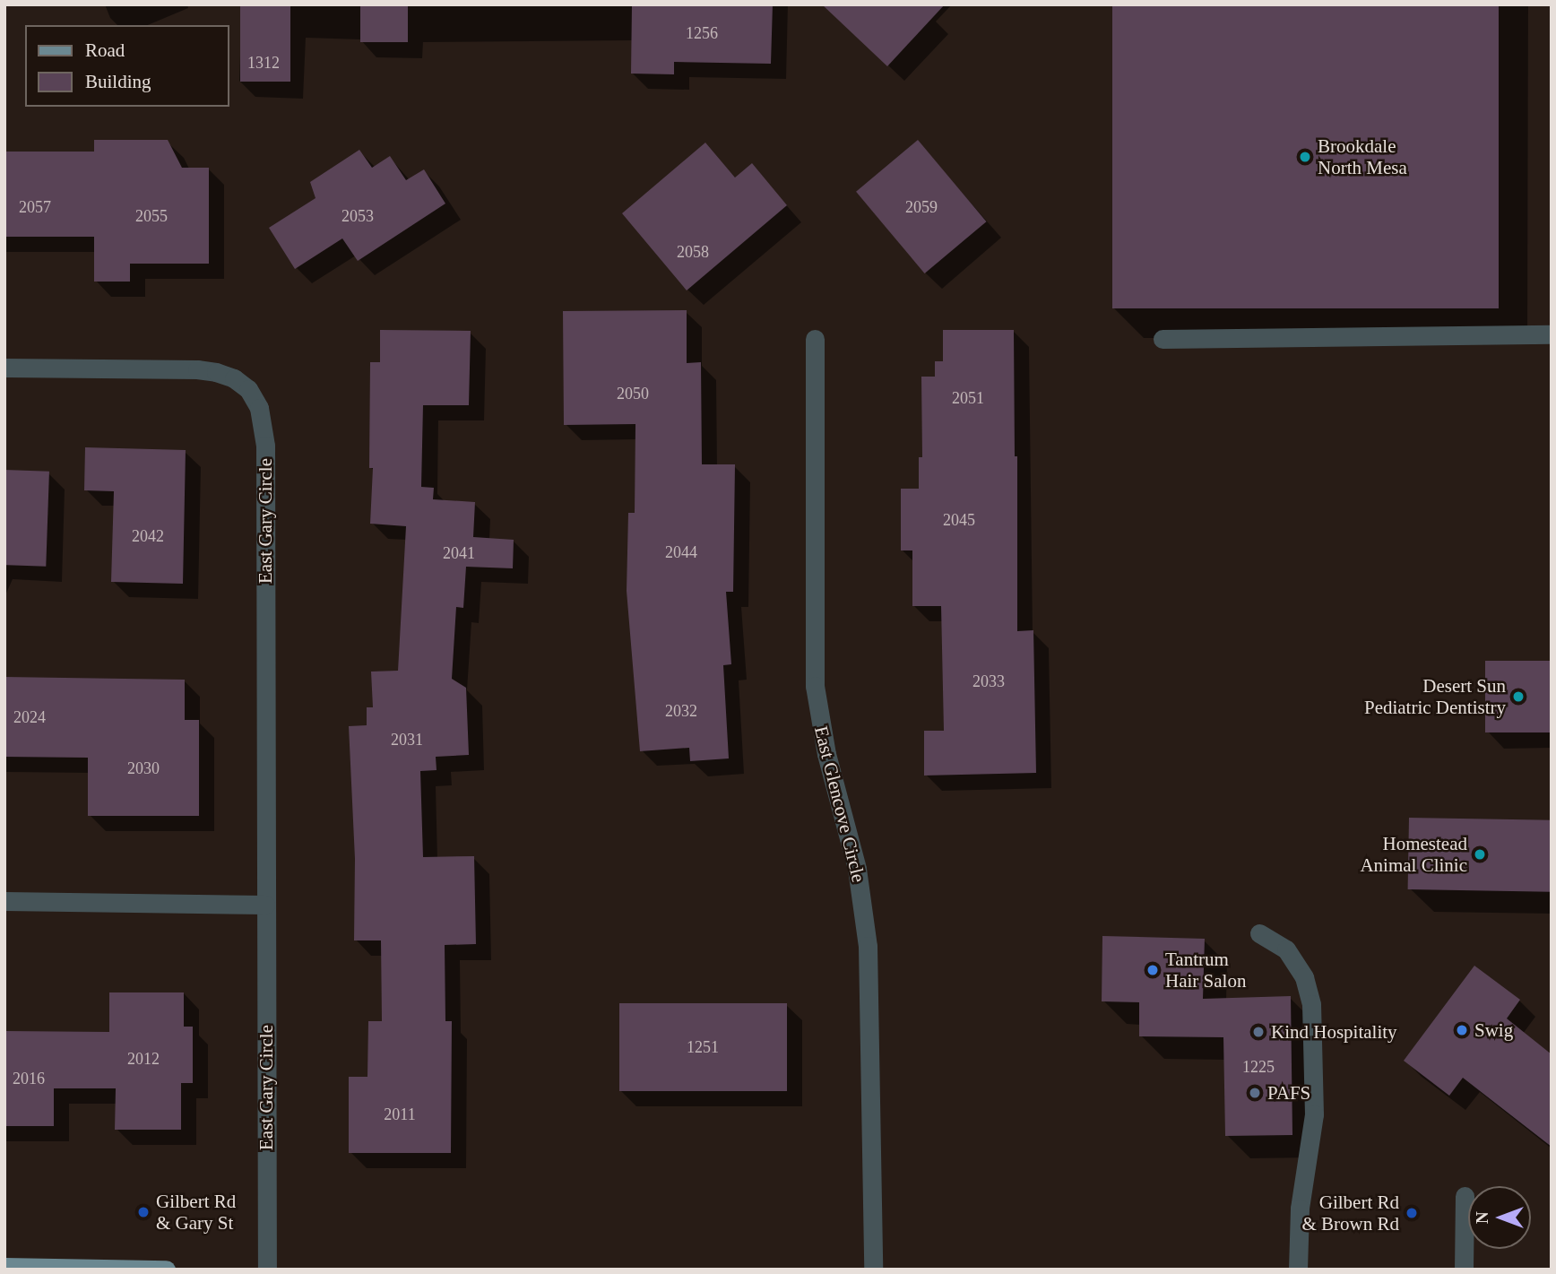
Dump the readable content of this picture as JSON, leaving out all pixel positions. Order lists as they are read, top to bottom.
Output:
{
  "streets": {
    "street": ["East Gary Circle", "East Glencove Circle"]
  },
  "places": [
    "Brookdale North Mesa",
    "Desert Sun Pediatric Dentistry",
    "Homestead Animal Clinic",
    "Tantrum Hair Salon",
    "Swig",
    "Kind Hospitality",
    "PAFS",
    "Gilbert Rd & Gary St",
    "Gilbert Rd & Brown Rd"
  ],
  "house_numbers": [
    "1256",
    "1312",
    "2057",
    "2059",
    "2055",
    "2053",
    "2058",
    "2050",
    "2051",
    "2045",
    "2042",
    "2044",
    "2041",
    "2033",
    "2032",
    "2024",
    "2031",
    "2030",
    "1251",
    "2012",
    "1225",
    "2016",
    "2011"
  ],
  "legend": ["Road", "Building"],
  "north": "left"
}
